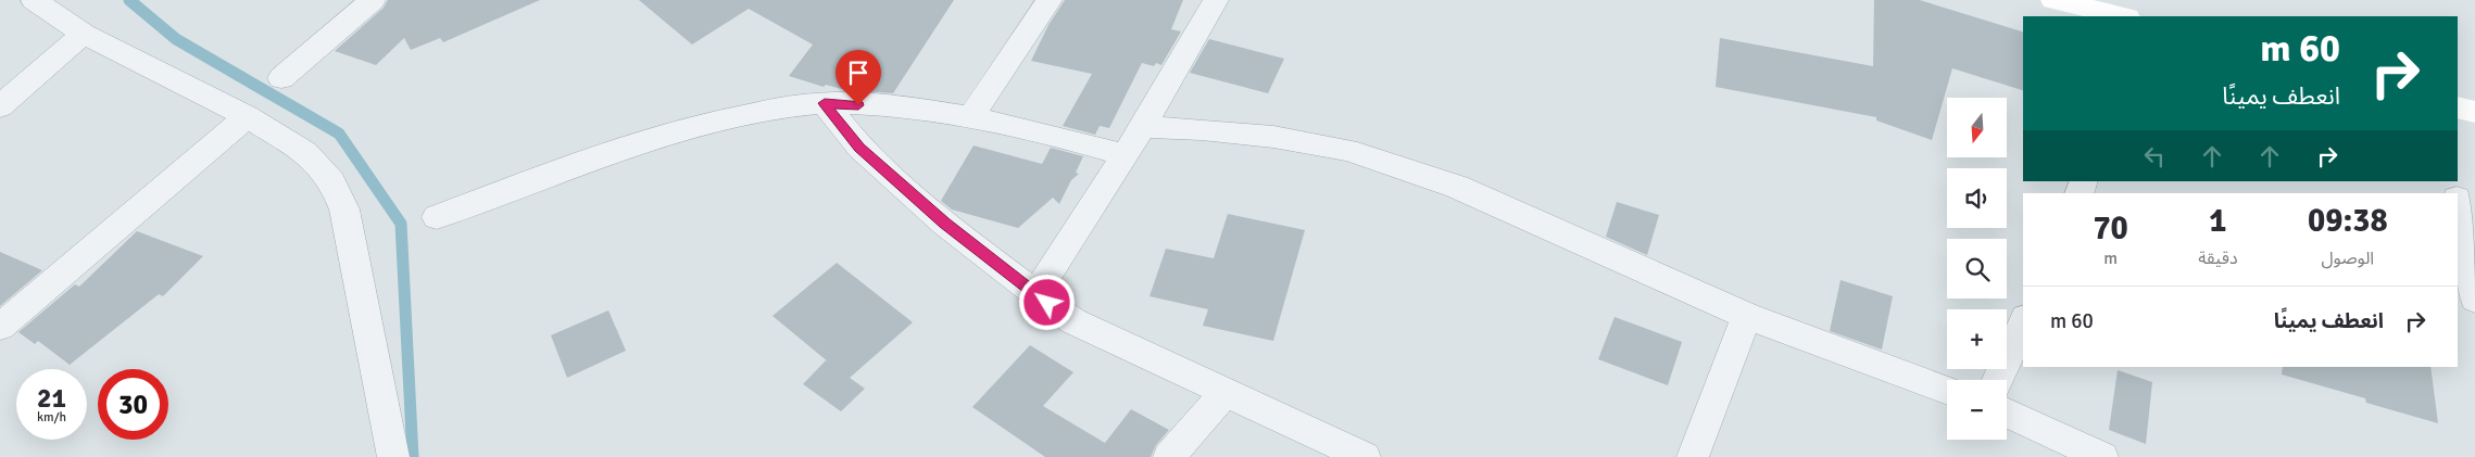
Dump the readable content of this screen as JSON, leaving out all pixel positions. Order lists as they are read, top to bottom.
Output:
{
  "north": "bottom",
  "page": {
    "turn": ["60 m", "انعطف يمينًا"],
    "map_buttons": ["+", "−"],
    "eta": [
      "09:38",
      "الوصول",
      "1",
      "دقيقة",
      "70",
      "m"
    ],
    "list": [
      {
        "name": "انعطف يمينًا",
        "value": "60 m"
      }
    ],
    "speed": "21 km/h",
    "limit": "30"
  }
}
